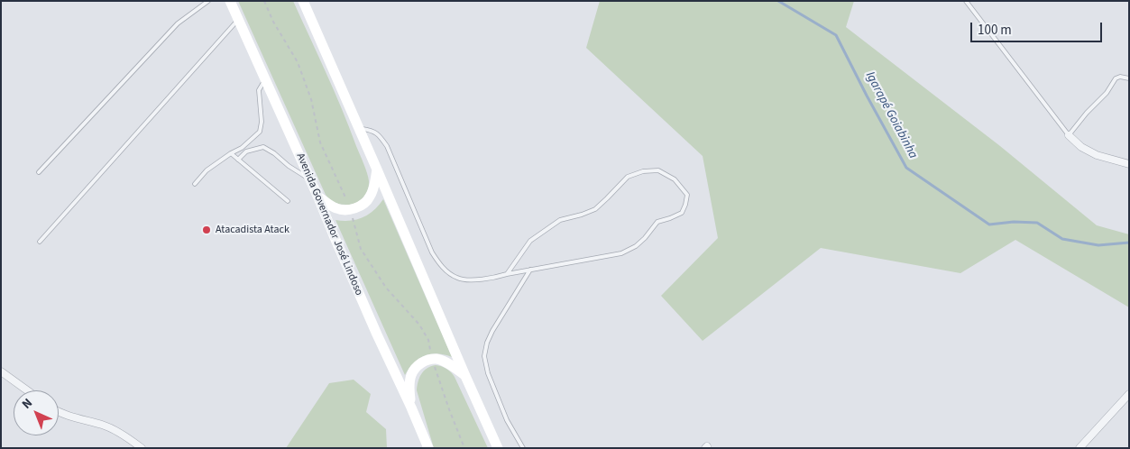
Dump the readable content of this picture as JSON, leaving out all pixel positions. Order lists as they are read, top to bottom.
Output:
{
  "streets": {
    "main road": ["Avenida Governador José Lindoso"]
  },
  "water": ["Igarapé Goiabinha"],
  "places": ["Atacadista Atack"],
  "scale_bar": "100 m",
  "north": "top left"
}
